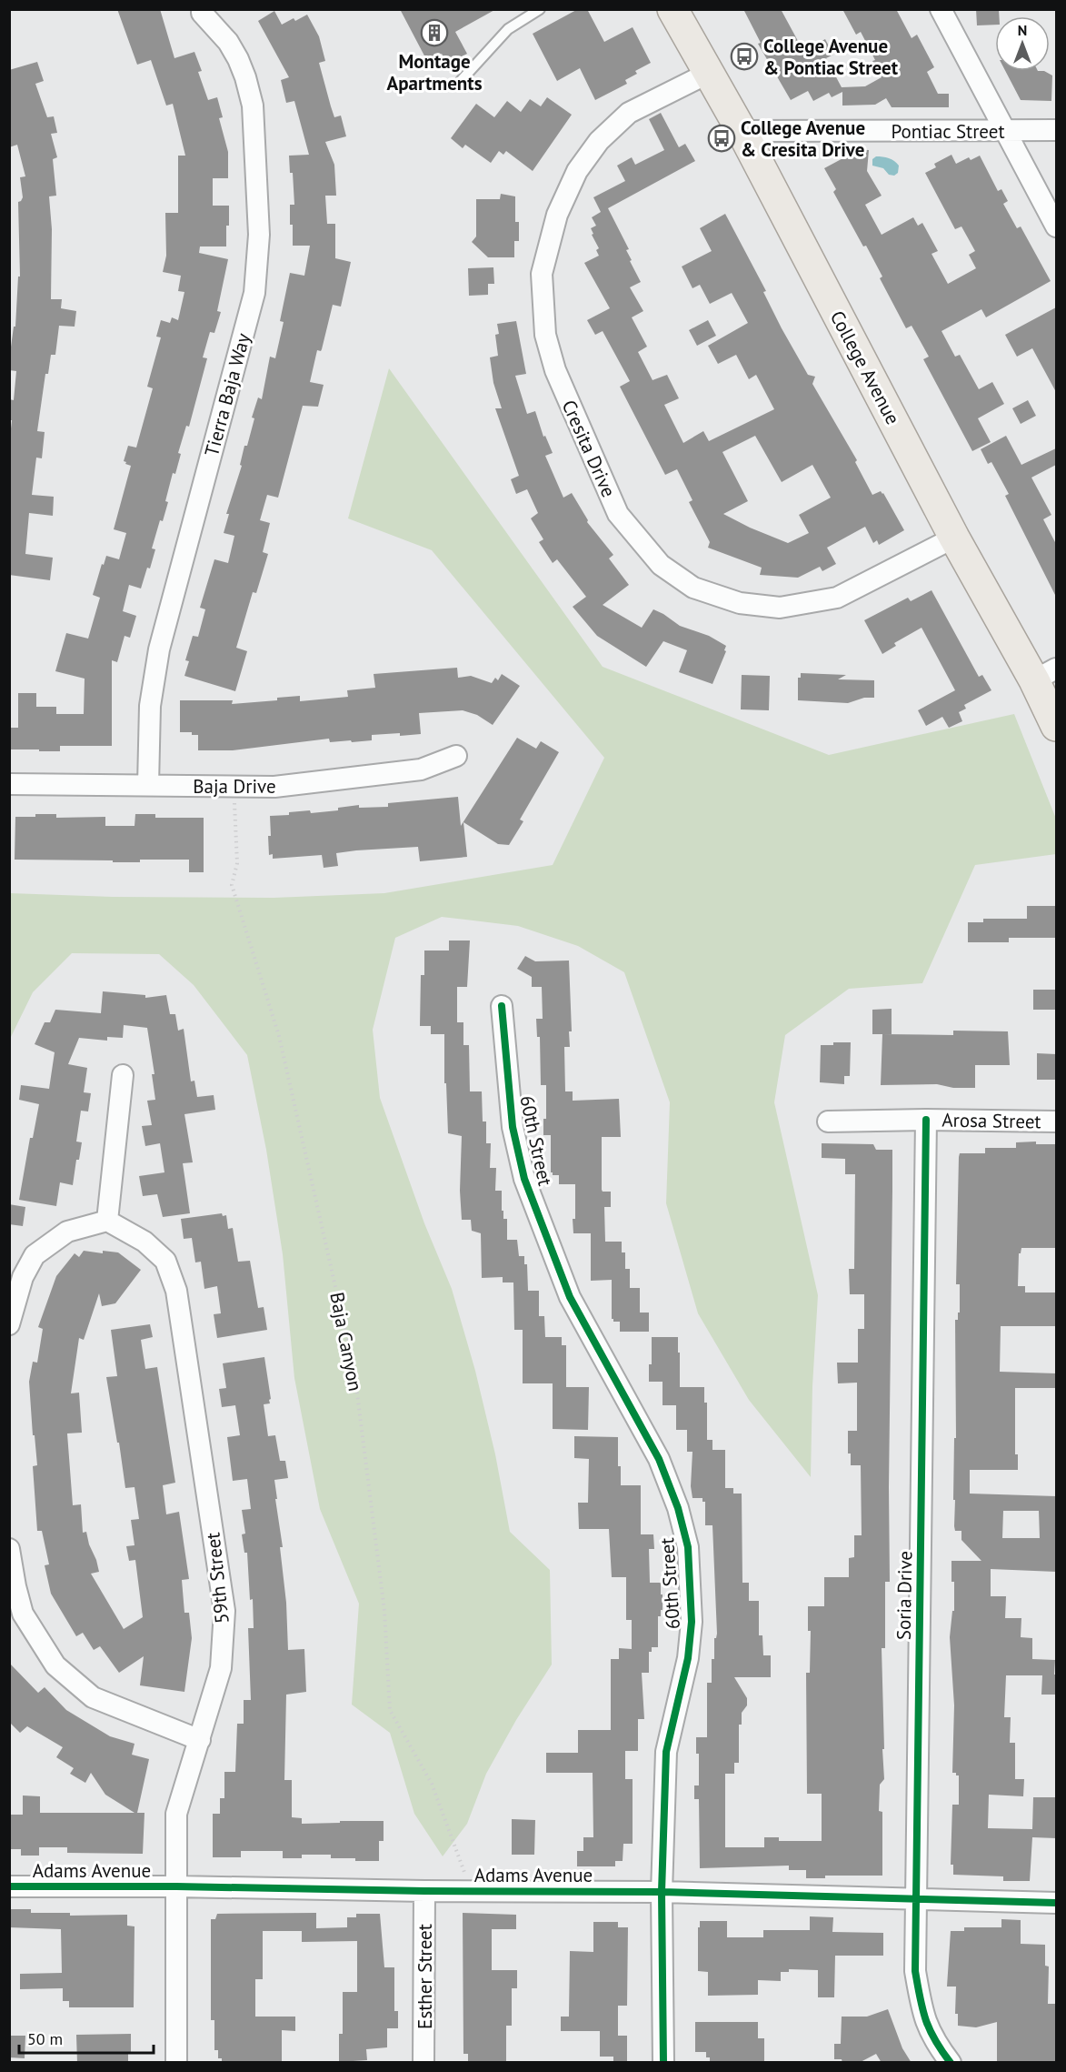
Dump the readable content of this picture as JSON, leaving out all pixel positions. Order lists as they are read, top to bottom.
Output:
{
  "streets": {
    "main road": ["College Avenue"],
    "street": [
      "Pontiac Street",
      "Tierra Baja Way",
      "Cresita Drive",
      "Baja Drive",
      "Arosa Street",
      "60th Street",
      "59th Street",
      "Soria Drive",
      "Adams Avenue",
      "Esther Street"
    ],
    "path": ["Baja Canyon"]
  },
  "crossings": [
    ["Pontiac Street", "College Avenue"],
    ["College Avenue", "Cresita Drive"],
    ["Tierra Baja Way", "Baja Drive"],
    ["Baja Drive", "Baja Canyon"],
    ["Arosa Street", "Soria Drive"],
    ["60th Street", "Adams Avenue"],
    ["Baja Canyon", "Adams Avenue"],
    ["59th Street", "Adams Avenue"],
    ["Soria Drive", "Adams Avenue"],
    ["Adams Avenue", "Esther Street"]
  ],
  "places": {
    "building": ["Montage Apartments"],
    "bus stop": ["College Avenue & Pontiac Street", "College Avenue & Cresita Drive"]
  },
  "scale_bar": "50 m",
  "north": "top"
}
